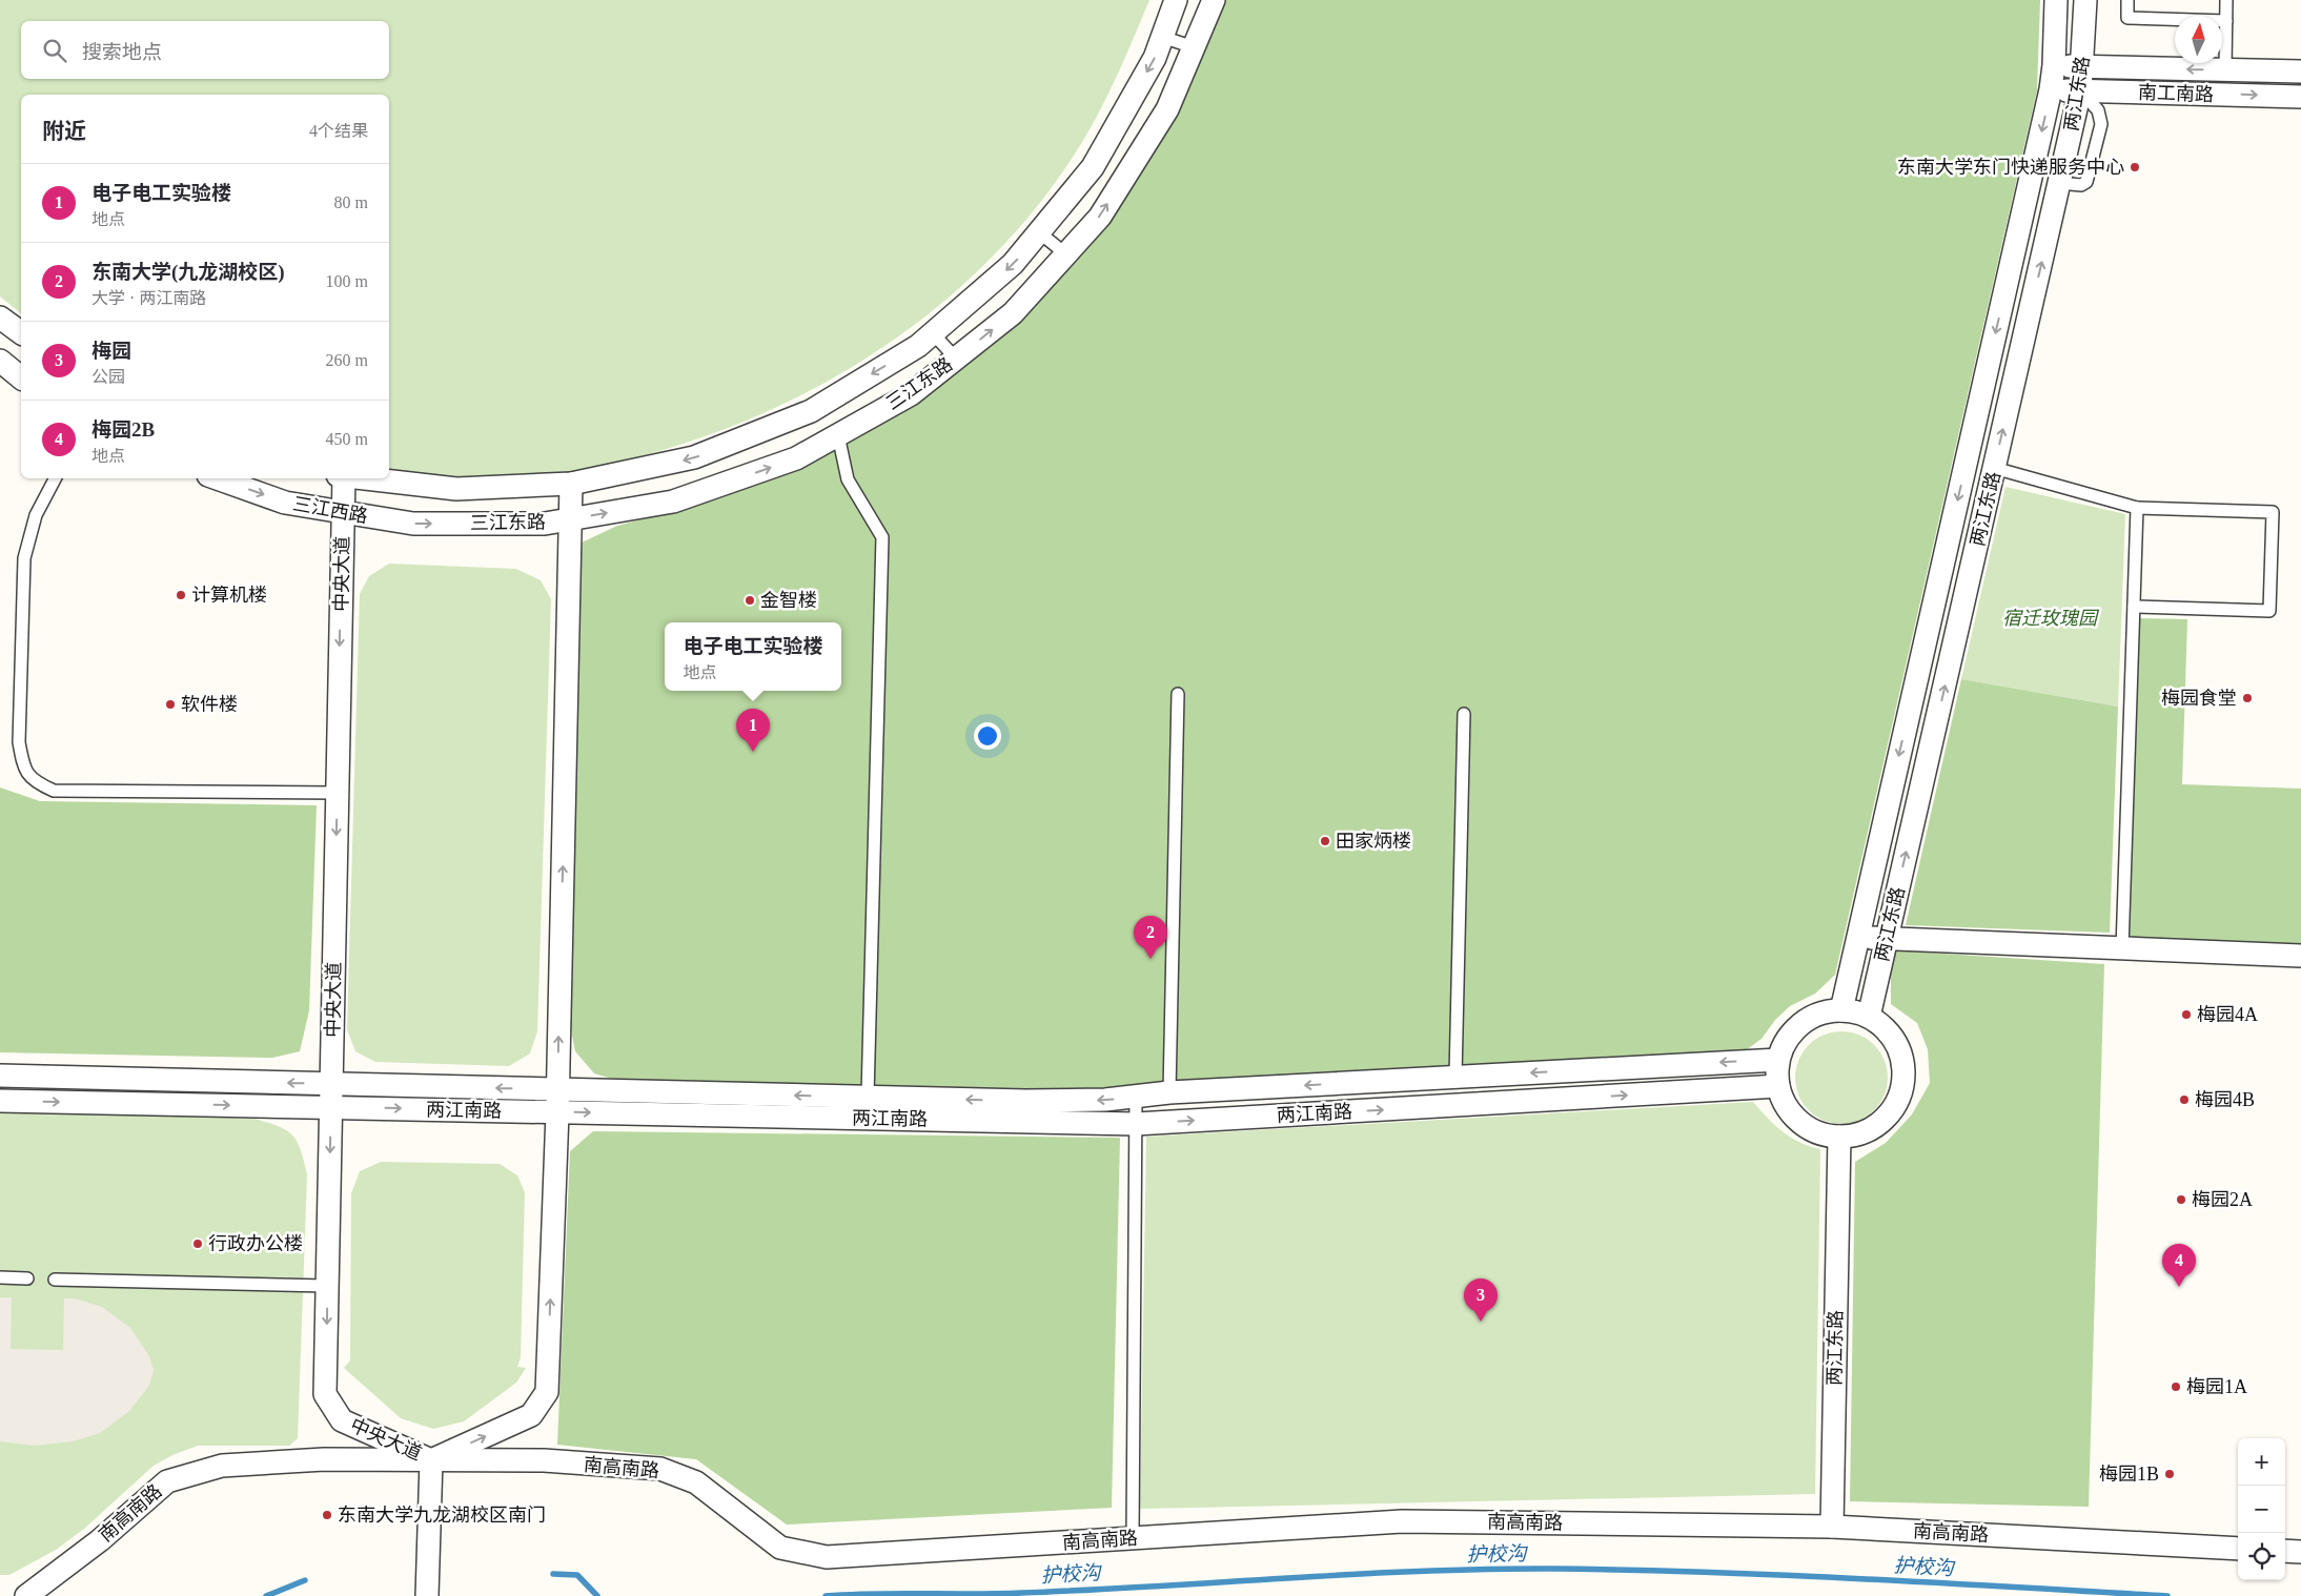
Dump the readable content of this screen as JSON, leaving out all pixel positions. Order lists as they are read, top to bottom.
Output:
{
  "streets": {
    "street": [
      "两江东路",
      "南工南路",
      "三江东路",
      "三江西路",
      "中央大道",
      "两江南路",
      "南高南路"
    ]
  },
  "crossings": [
    ["两江东路", "南工南路"],
    ["两江东路", "两江南路"],
    ["两江东路", "南高南路"],
    ["三江东路", "三江西路"],
    ["三江东路", "中央大道"],
    ["三江西路", "中央大道"],
    ["中央大道", "两江南路"],
    ["中央大道", "南高南路"]
  ],
  "water": ["护校沟"],
  "parks": ["宿迁玫瑰园"],
  "places": [
    "东南大学东门快递服务中心",
    "计算机楼",
    "金智楼",
    "梅园食堂",
    "软件楼",
    "田家炳楼",
    "梅园4A",
    "梅园4B",
    "梅园2A",
    "行政办公楼",
    "梅园1A",
    "梅园1B",
    "东南大学九龙湖校区南门"
  ],
  "north": "top",
  "page": {
    "search": "搜索地点",
    "heading": ["附近", "4个结果"],
    "list": [
      {
        "mark": "1",
        "name": "电子电工实验楼",
        "note": "地点",
        "value": "80 m"
      },
      {
        "mark": "2",
        "name": "东南大学(九龙湖校区)",
        "note": "大学 · 两江南路",
        "value": "100 m"
      },
      {
        "mark": "3",
        "name": "梅园",
        "note": "公园",
        "value": "260 m"
      },
      {
        "mark": "4",
        "name": "梅园2B",
        "note": "地点",
        "value": "450 m"
      }
    ],
    "popup": ["电子电工实验楼", "地点"],
    "pins": [
      "1",
      "2",
      "4",
      "3"
    ],
    "map_buttons": ["+", "−"]
  }
}
